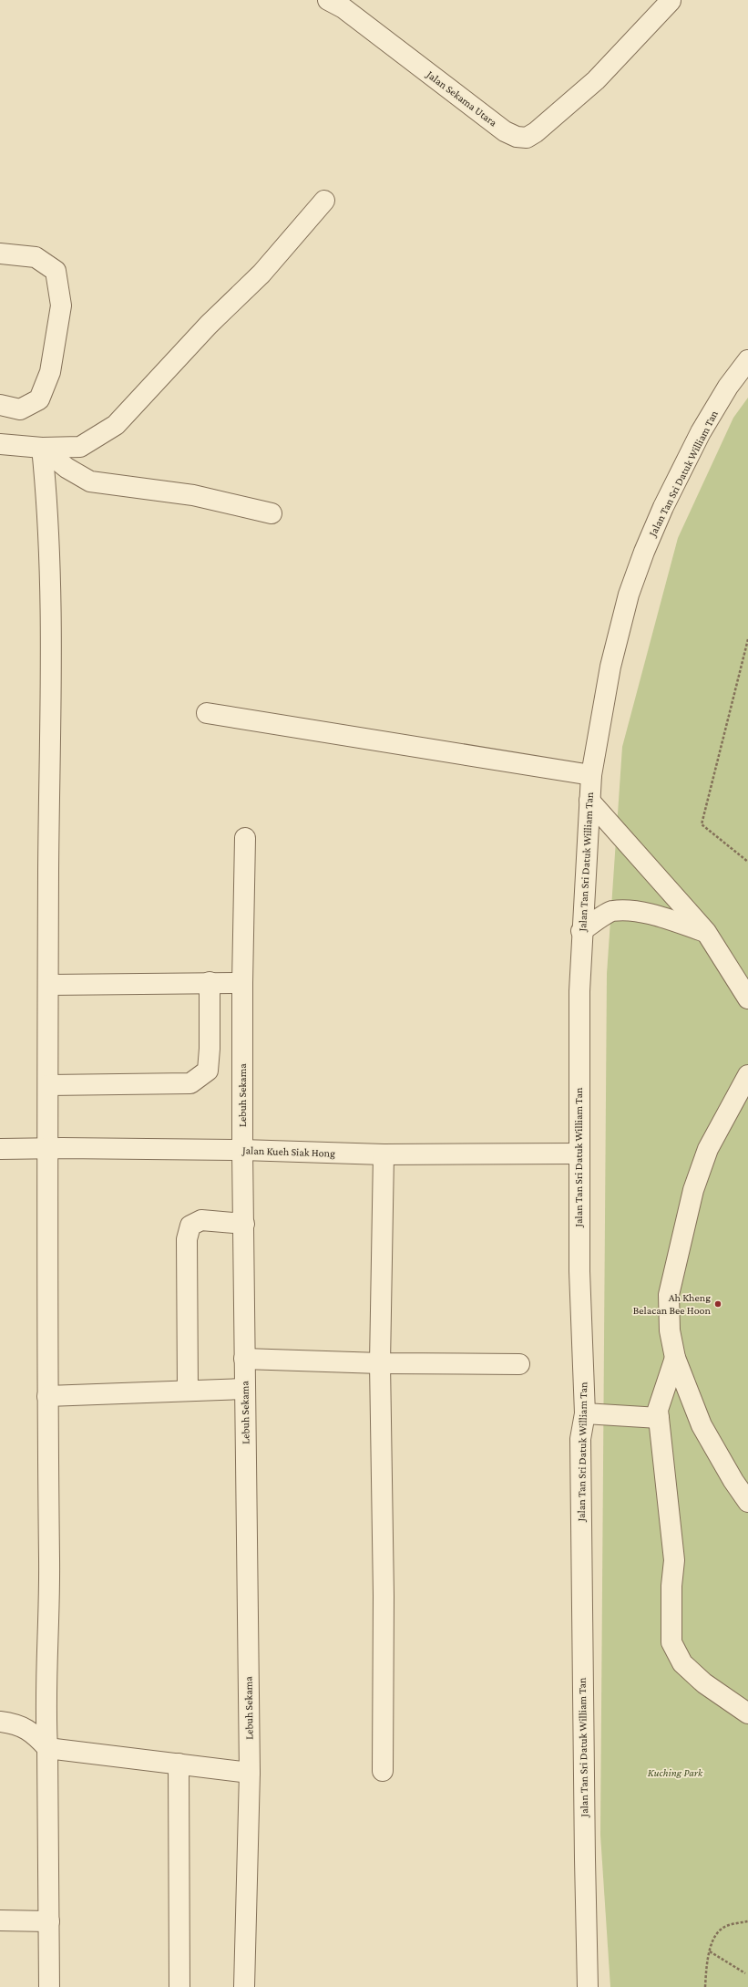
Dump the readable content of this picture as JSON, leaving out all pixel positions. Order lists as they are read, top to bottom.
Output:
{
  "streets": {
    "street": [
      "Jalan Sekama Utara",
      "Jalan Tan Sri Datuk William Tan",
      "Lebuh Sekama",
      "Jalan Kueh Siak Hong"
    ]
  },
  "crossings": [
    ["Jalan Tan Sri Datuk William Tan", "Jalan Kueh Siak Hong"],
    ["Lebuh Sekama", "Jalan Kueh Siak Hong"]
  ],
  "parks": ["Kuching Park"],
  "places": ["Ah Kheng Belacan Bee Hoon"]
}
